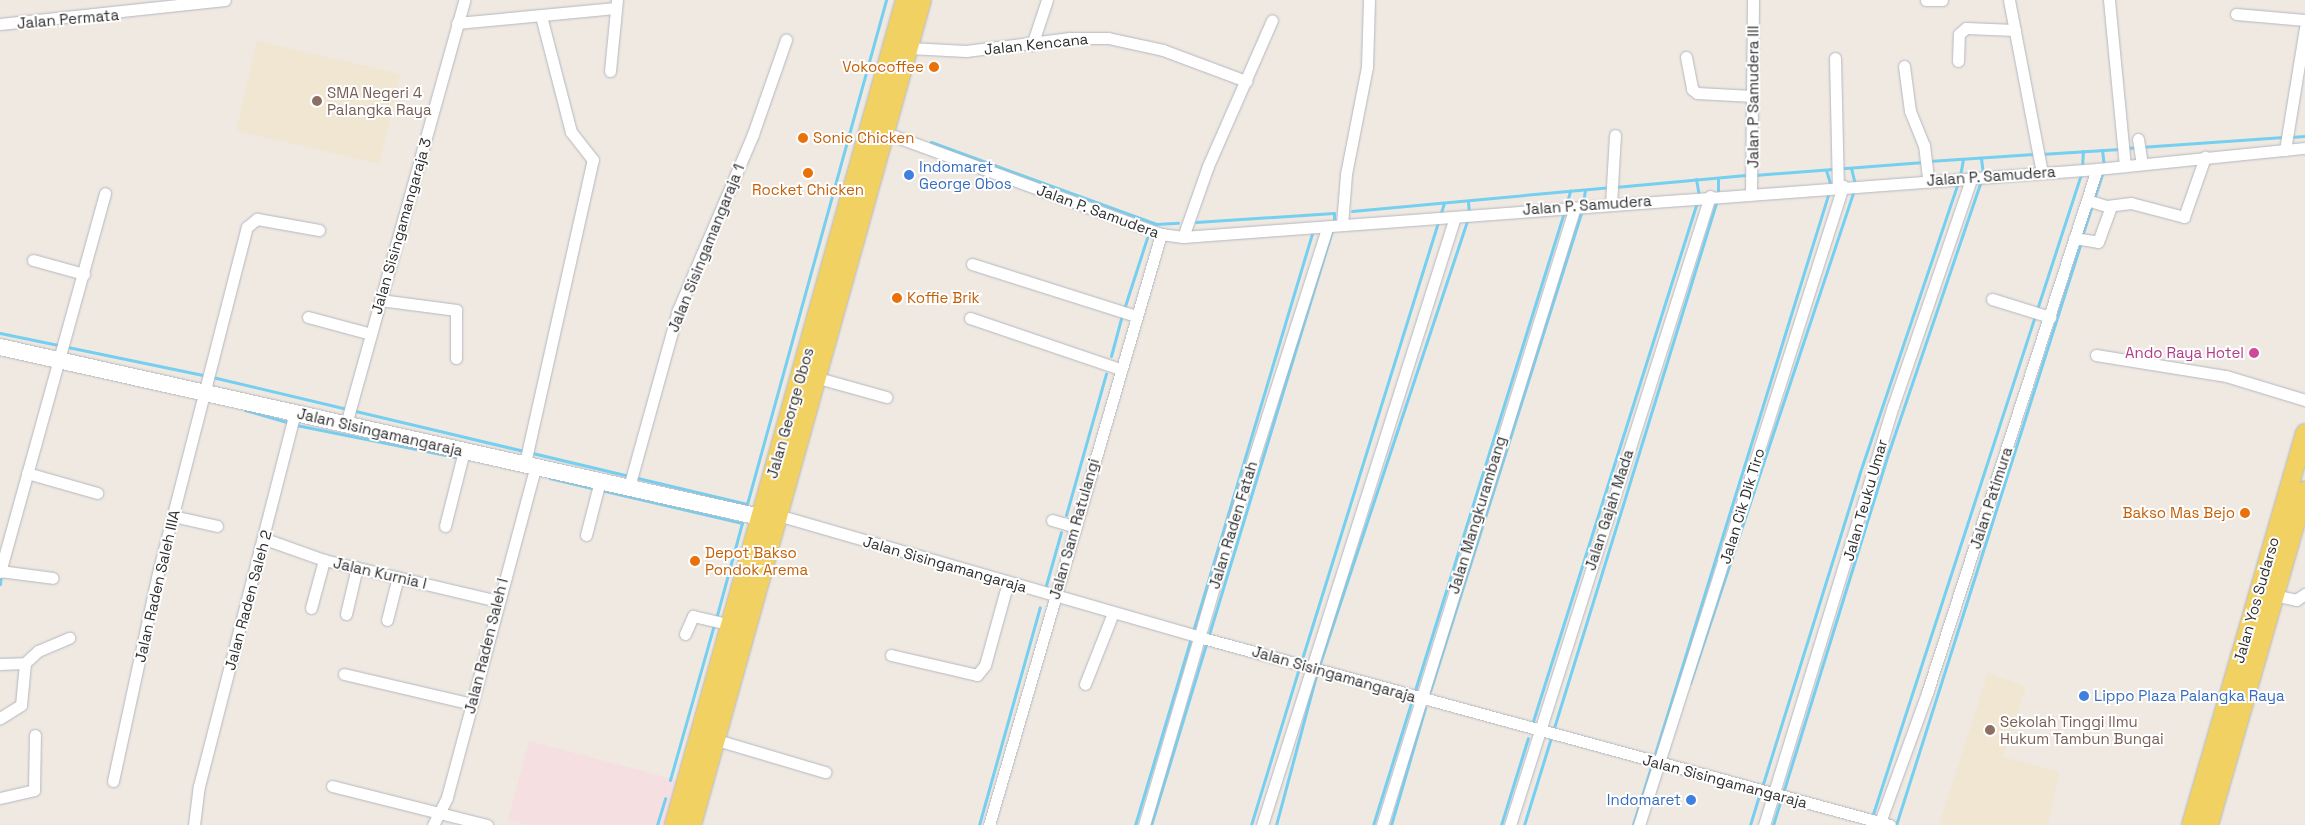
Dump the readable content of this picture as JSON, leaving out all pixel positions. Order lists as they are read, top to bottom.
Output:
{
  "streets": {
    "main road": ["Jalan George Obos", "Jalan Yos Sudarso"],
    "street": [
      "Jalan Permata",
      "Jalan Kencana",
      "Jalan P Samudera III",
      "Jalan P. Samudera",
      "Jalan Sisingamangaraja 3",
      "Jalan Sisingamangaraja 1",
      "Jalan Sisingamangaraja",
      "Jalan Patimura",
      "Jalan Teuku Umar",
      "Jalan Cik Dik Tiro",
      "Jalan Gajah Mada",
      "Jalan Mangkurambang",
      "Jalan Raden Fatah",
      "Jalan Sam Ratulangi",
      "Jalan Kurnia I",
      "Jalan Raden Saleh IIIA",
      "Jalan Raden Saleh 2",
      "Jalan Raden Saleh I"
    ]
  },
  "crossings": [
    ["Jalan Kencana", "Jalan George Obos"],
    ["Jalan P Samudera III", "Jalan P. Samudera"],
    ["Jalan P. Samudera", "Jalan George Obos"],
    ["Jalan P. Samudera", "Jalan Patimura"],
    ["Jalan P. Samudera", "Jalan Teuku Umar"],
    ["Jalan P. Samudera", "Jalan Cik Dik Tiro"],
    ["Jalan P. Samudera", "Jalan Gajah Mada"],
    ["Jalan P. Samudera", "Jalan Mangkurambang"],
    ["Jalan P. Samudera", "Jalan Raden Fatah"],
    ["Jalan P. Samudera", "Jalan Sam Ratulangi"],
    ["Jalan Sisingamangaraja 3", "Jalan Sisingamangaraja"],
    ["Jalan Sisingamangaraja 1", "Jalan Sisingamangaraja"],
    ["Jalan George Obos", "Jalan Sisingamangaraja"],
    ["Jalan Sisingamangaraja", "Jalan Patimura"],
    ["Jalan Sisingamangaraja", "Jalan Teuku Umar"],
    ["Jalan Sisingamangaraja", "Jalan Cik Dik Tiro"],
    ["Jalan Sisingamangaraja", "Jalan Gajah Mada"],
    ["Jalan Sisingamangaraja", "Jalan Mangkurambang"],
    ["Jalan Sisingamangaraja", "Jalan Raden Fatah"],
    ["Jalan Sisingamangaraja", "Jalan Sam Ratulangi"],
    ["Jalan Sisingamangaraja", "Jalan Raden Saleh IIIA"],
    ["Jalan Sisingamangaraja", "Jalan Raden Saleh 2"],
    ["Jalan Sisingamangaraja", "Jalan Raden Saleh I"],
    ["Jalan Kurnia I", "Jalan Raden Saleh 2"],
    ["Jalan Kurnia I", "Jalan Raden Saleh I"]
  ],
  "places": [
    "Vokocoffee",
    "SMA Negeri 4 Palangka Raya",
    "Sonic Chicken",
    "Rocket Chicken",
    "Indomaret George Obos",
    "Koffie Brik",
    "Ando Raya Hotel",
    "Bakso Mas Bejo",
    "Depot Bakso Pondok Arema",
    "Lippo Plaza Palangka Raya",
    "Sekolah Tinggi Ilmu Hukum Tambun Bungai",
    "Indomaret"
  ]
}
